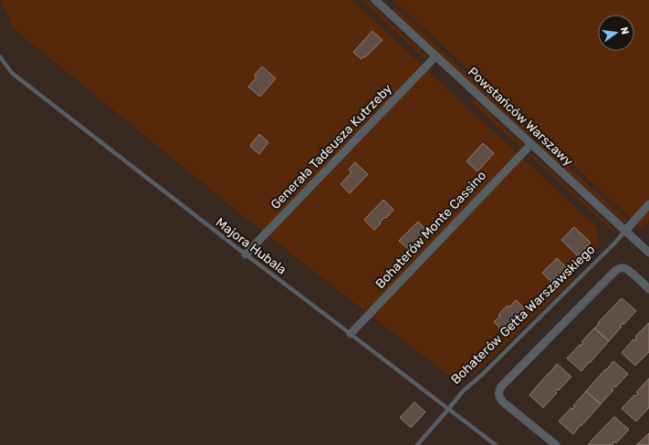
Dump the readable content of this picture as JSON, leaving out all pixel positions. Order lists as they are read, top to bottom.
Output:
{
  "streets": {
    "street": [
      "Powstańców Warszawy",
      "Generała Tadeusza Kutrzeby",
      "Bohaterów Monte Cassino",
      "Bohaterów Getta Warszawskiego"
    ],
    "lane": ["Majora Hubala"]
  },
  "crossings": [
    ["Powstańców Warszawy", "Generała Tadeusza Kutrzeby"],
    ["Powstańców Warszawy", "Bohaterów Monte Cassino"],
    ["Powstańców Warszawy", "Bohaterów Getta Warszawskiego"],
    ["Generała Tadeusza Kutrzeby", "Majora Hubala"],
    ["Bohaterów Monte Cassino", "Majora Hubala"],
    ["Majora Hubala", "Bohaterów Getta Warszawskiego"]
  ],
  "north": "right"
}
